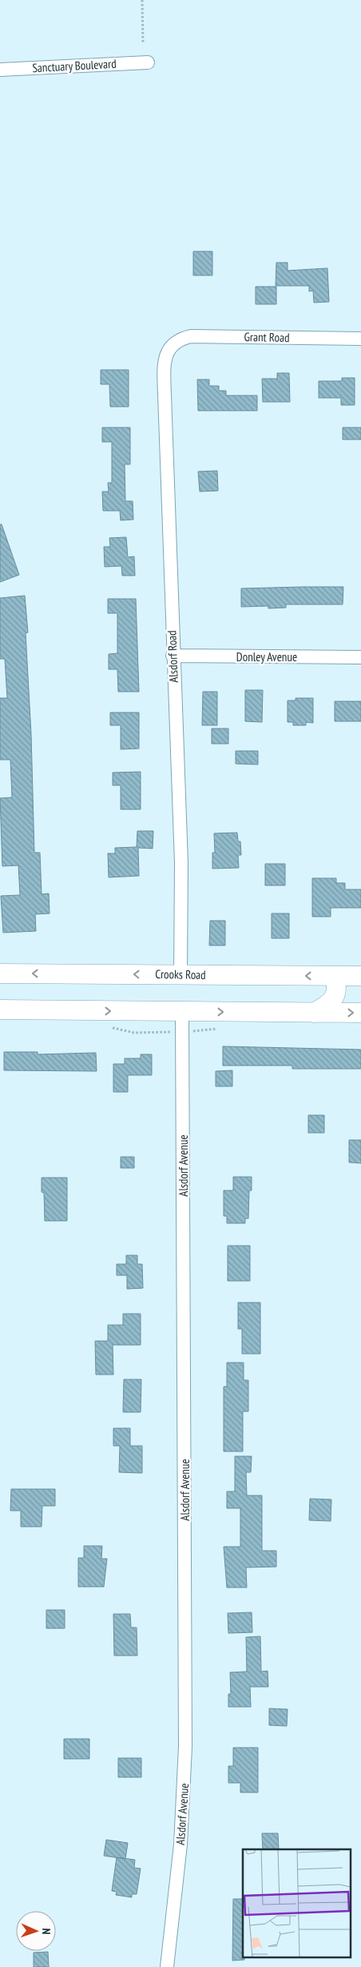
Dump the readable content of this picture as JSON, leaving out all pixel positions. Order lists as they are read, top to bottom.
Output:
{
  "streets": {
    "main road": ["Crooks Road"],
    "street": [
      "Sanctuary Boulevard",
      "Grant Road",
      "Alsdorf Road",
      "Donley Avenue",
      "Alsdorf Avenue"
    ]
  },
  "crossings": [
    ["Grant Road", "Alsdorf Road"],
    ["Alsdorf Road", "Donley Avenue"],
    ["Alsdorf Road", "Crooks Road"]
  ],
  "north": "right"
}
